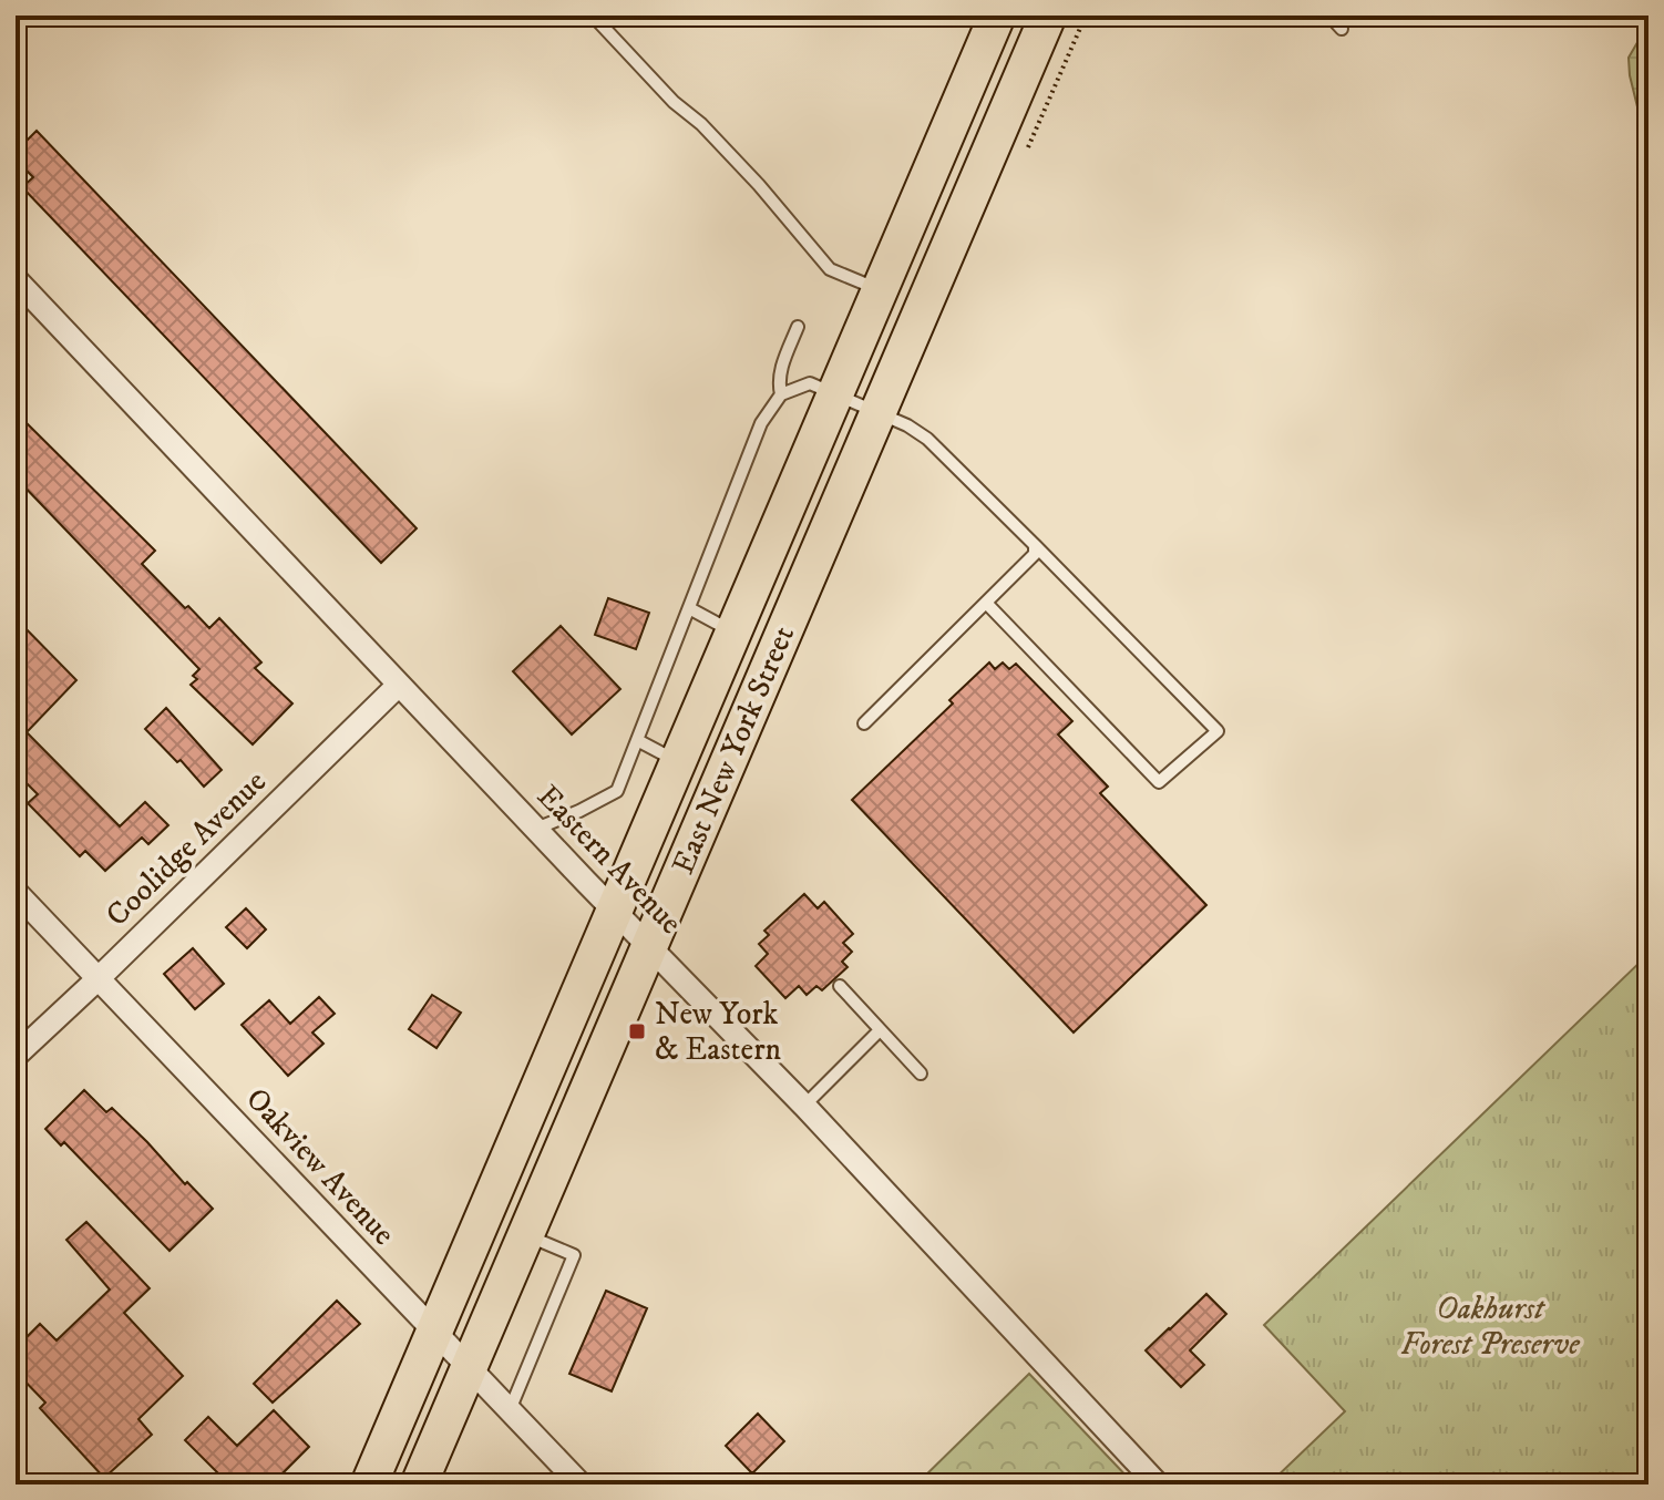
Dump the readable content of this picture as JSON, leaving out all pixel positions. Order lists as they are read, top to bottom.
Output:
{
  "streets": {
    "main road": ["East New York Street"],
    "street": ["Coolidge Avenue", "Eastern Avenue", "Oakview Avenue"]
  },
  "crossings": [
    ["East New York Street", "Eastern Avenue"],
    ["East New York Street", "Oakview Avenue"],
    ["Coolidge Avenue", "Eastern Avenue"],
    ["Coolidge Avenue", "Oakview Avenue"]
  ],
  "parks": ["Oakhurst Forest Preserve"],
  "places": {
    "transit": ["New York & Eastern"]
  }
}
